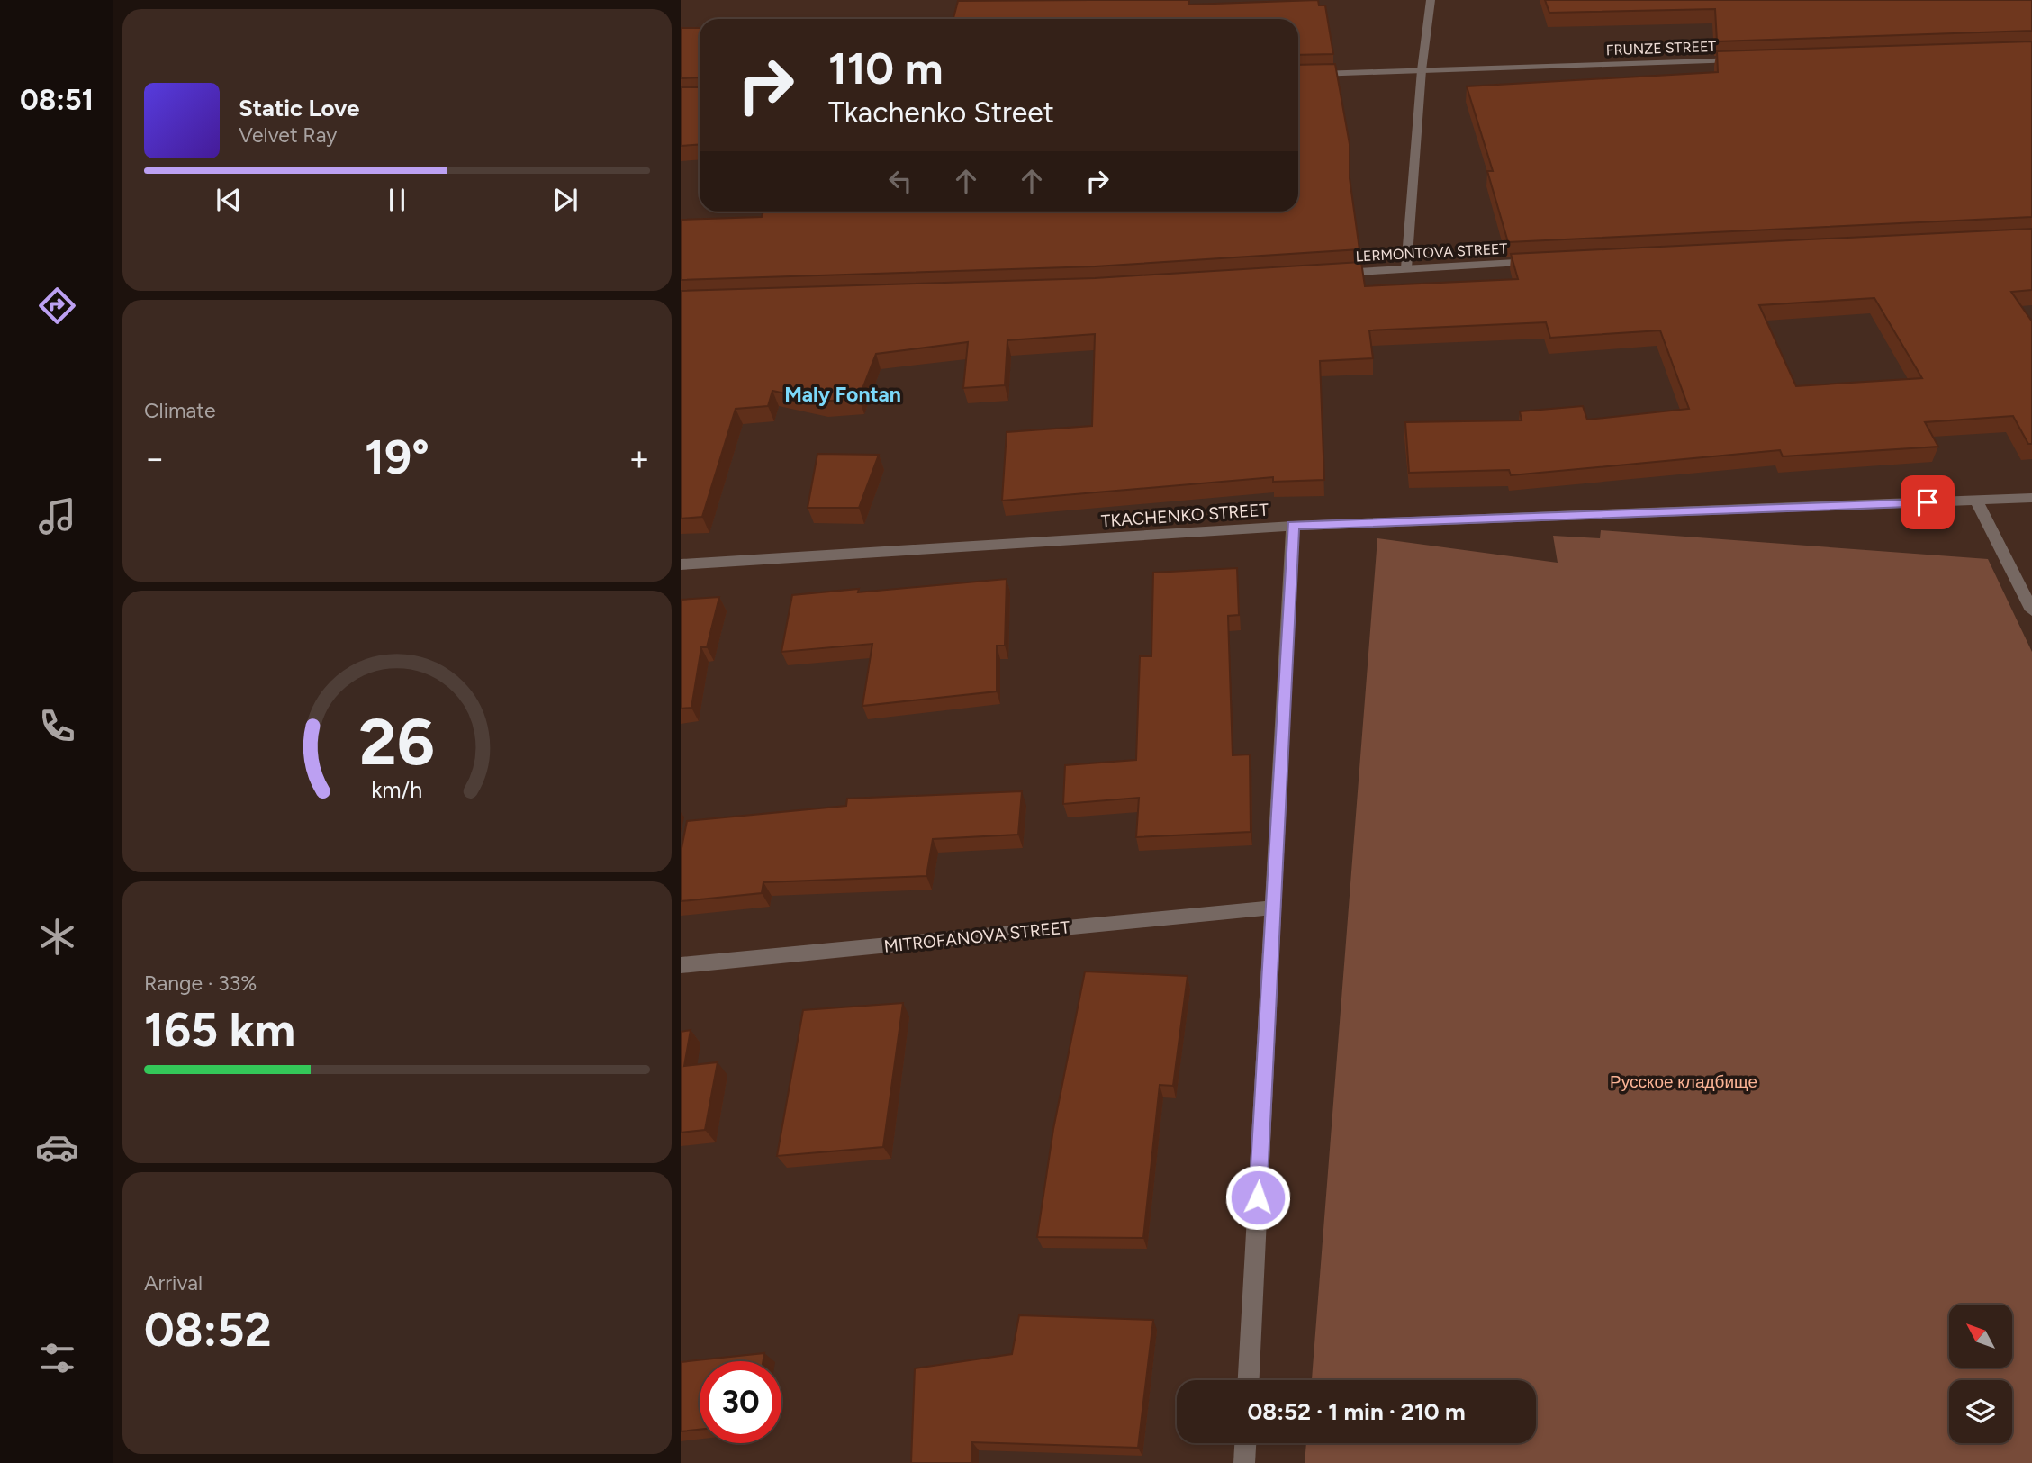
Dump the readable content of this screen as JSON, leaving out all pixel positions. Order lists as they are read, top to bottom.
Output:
{
  "streets": {
    "street": [
      "FRUNZE STREET",
      "LERMONTOVA STREET",
      "TKACHENKO STREET",
      "MITROFANOVA STREET"
    ]
  },
  "districts": ["Maly Fontan"],
  "parks": ["Русское кладбище"],
  "north": "top left",
  "page": {
    "tabs": "08:51",
    "turn": ["110 m", "Tkachenko Street"],
    "song": ["Static Love", "Velvet Ray"],
    "tile": [
      "Climate",
      ["Range · 33%", "165 km"],
      ["Arrival", "08:52"]
    ],
    "heat": ["−", "19°", "+"],
    "limit": "30",
    "trip": "08:52 · 1 min · 210 m",
    "gauge": ["26", "km/h"]
  }
}
